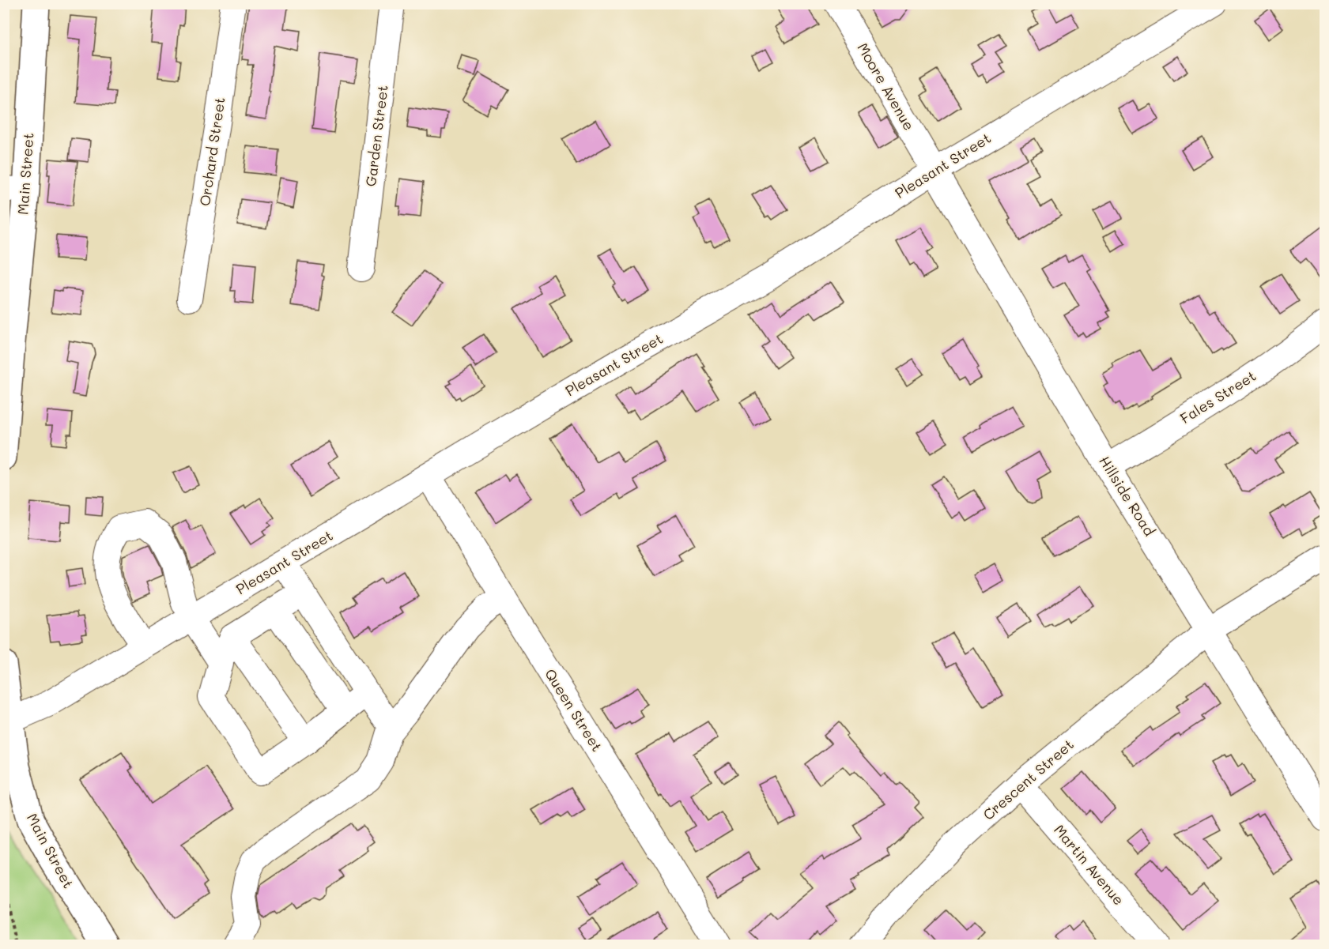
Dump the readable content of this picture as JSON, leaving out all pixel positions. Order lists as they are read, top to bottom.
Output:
{
  "streets": {
    "main road": ["Main Street"],
    "street": [
      "Moore Avenue",
      "Garden Street",
      "Orchard Street",
      "Pleasant Street",
      "Fales Street",
      "Hillside Road",
      "Queen Street",
      "Crescent Street",
      "Martin Avenue"
    ]
  },
  "crossings": [
    ["Moore Avenue", "Pleasant Street"],
    ["Moore Avenue", "Hillside Road"],
    ["Pleasant Street", "Main Street"],
    ["Pleasant Street", "Hillside Road"],
    ["Pleasant Street", "Queen Street"],
    ["Fales Street", "Hillside Road"],
    ["Hillside Road", "Crescent Street"],
    ["Crescent Street", "Martin Avenue"]
  ]
}
